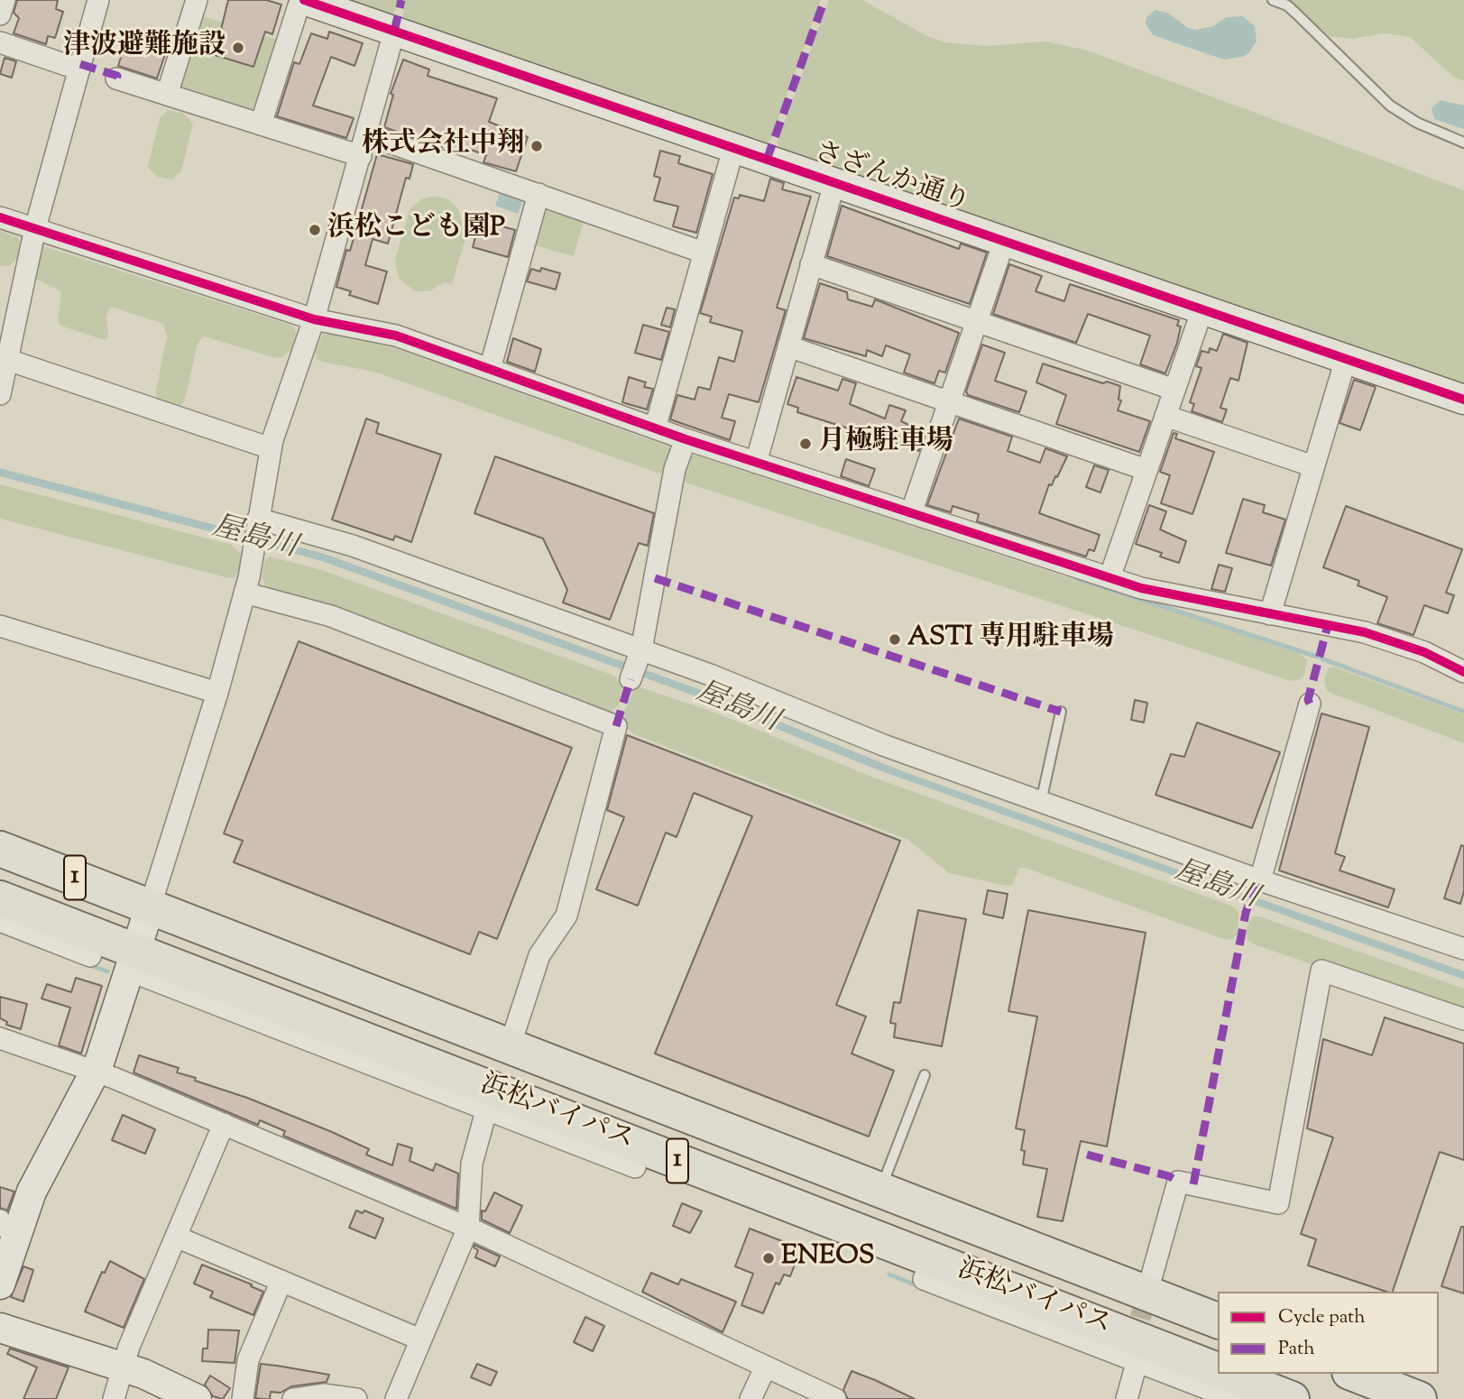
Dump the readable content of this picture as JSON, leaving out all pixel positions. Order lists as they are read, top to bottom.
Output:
{
  "streets": {
    "highway": ["1", "浜松バイパス"],
    "street": ["さざんか通り"]
  },
  "water": ["屋島川"],
  "places": [
    "津波避難施設",
    "株式会社中翔",
    "浜松こども園P",
    "月極駐車場",
    "ASTI 専用駐車場",
    "ENEOS"
  ],
  "legend": ["Cycle path", "Path"]
}
